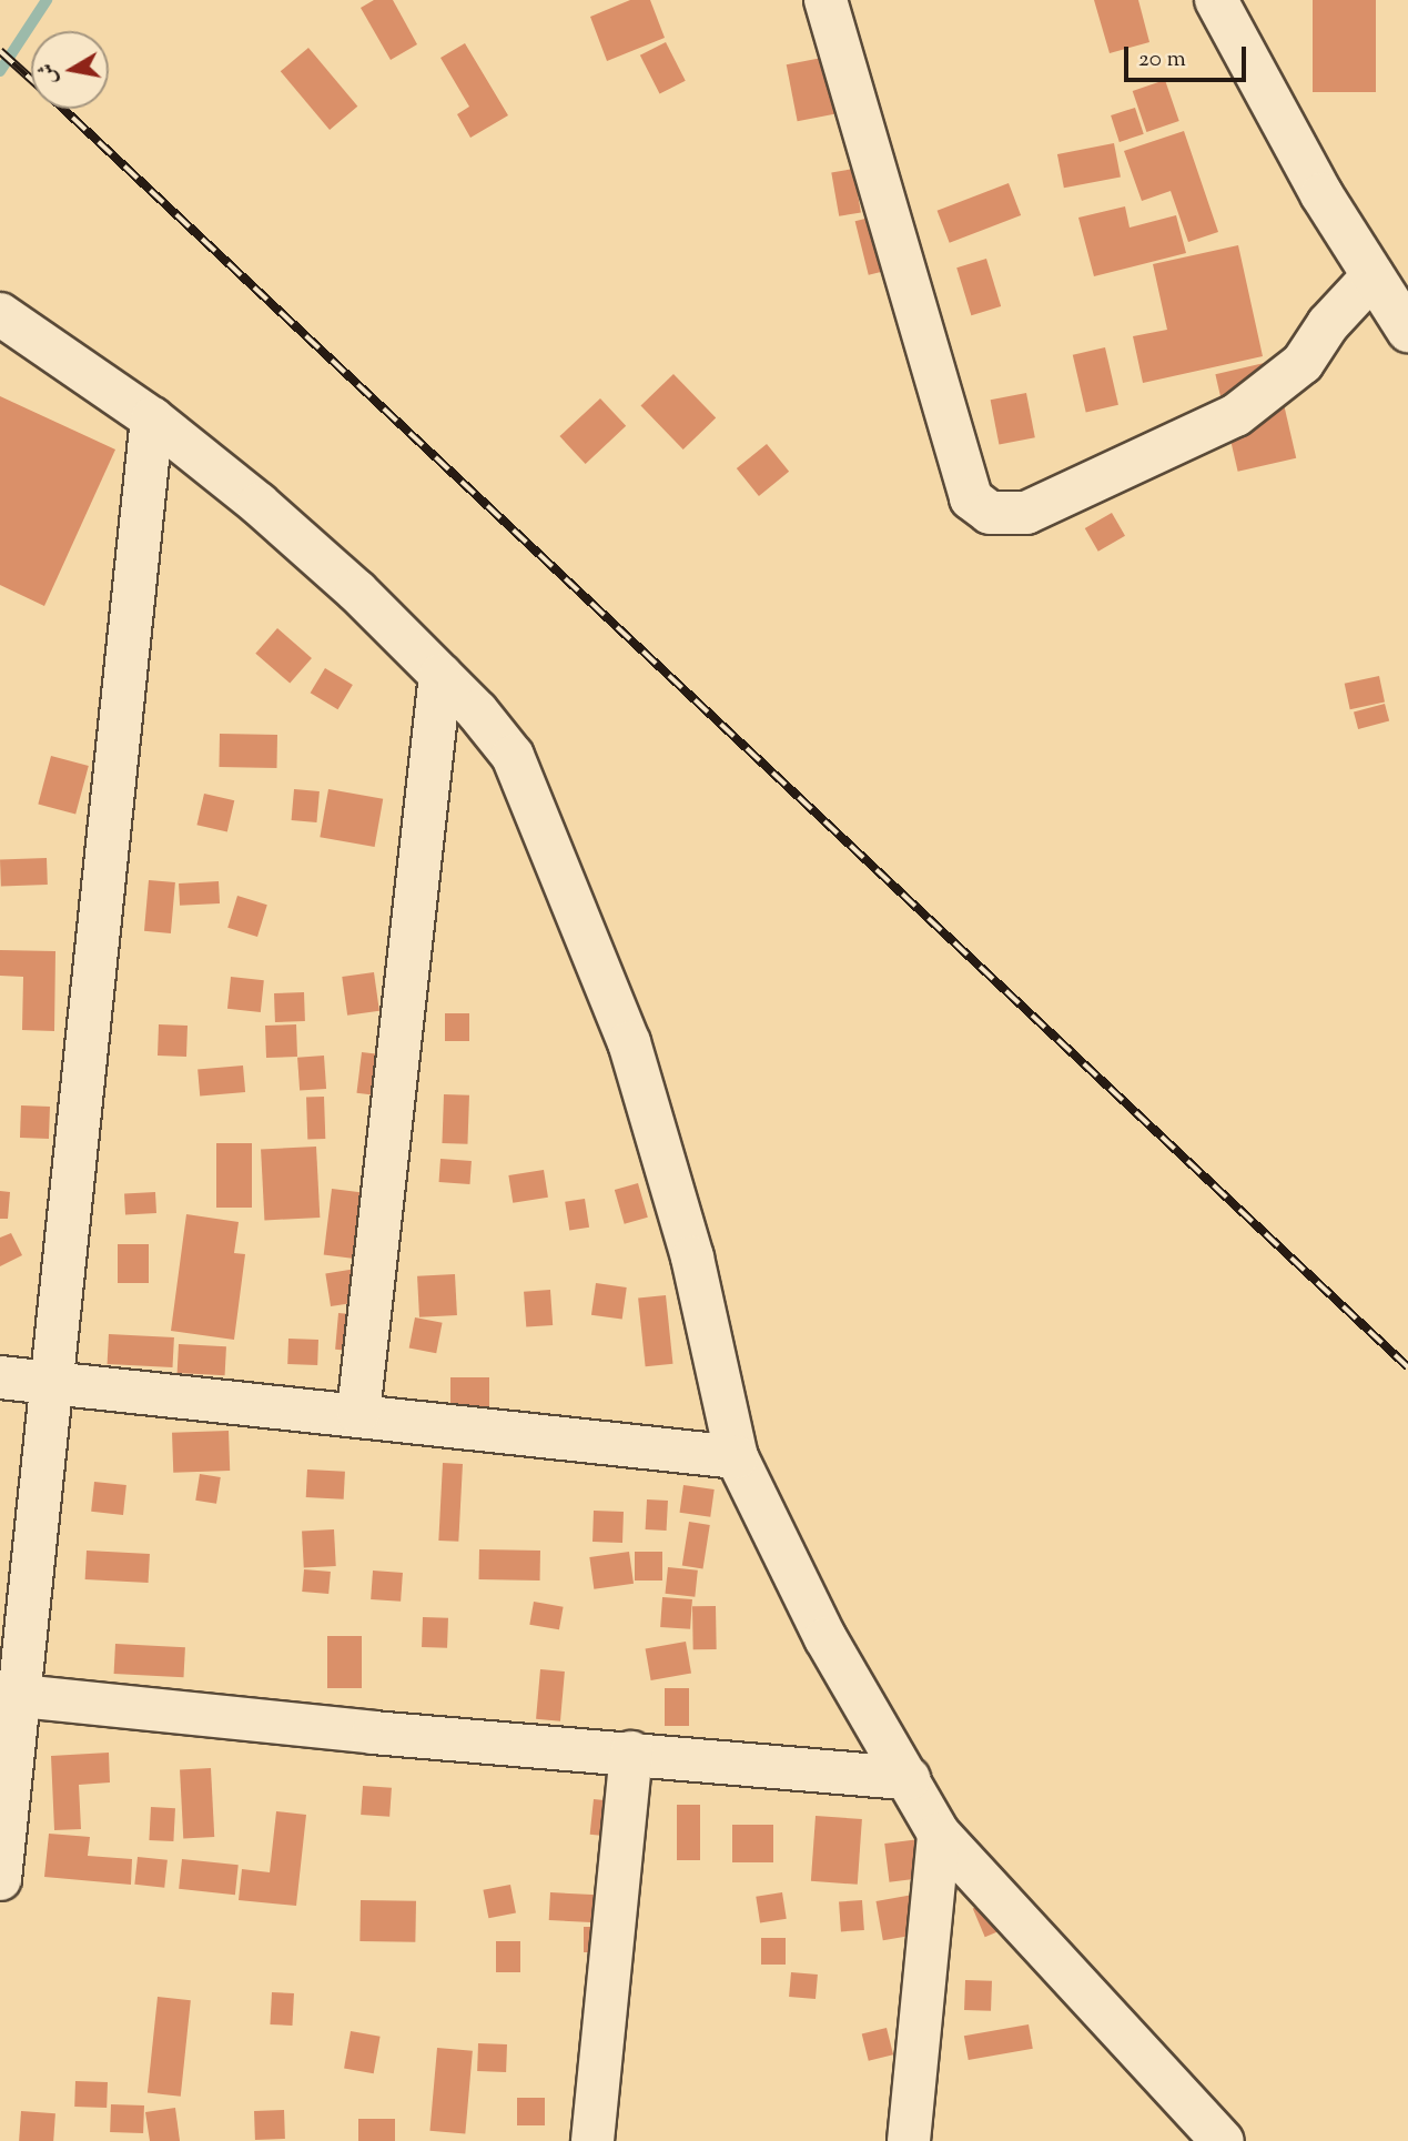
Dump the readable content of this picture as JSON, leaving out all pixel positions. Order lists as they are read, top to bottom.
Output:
{
  "scale_bar": "20 m",
  "north": "left"
}
